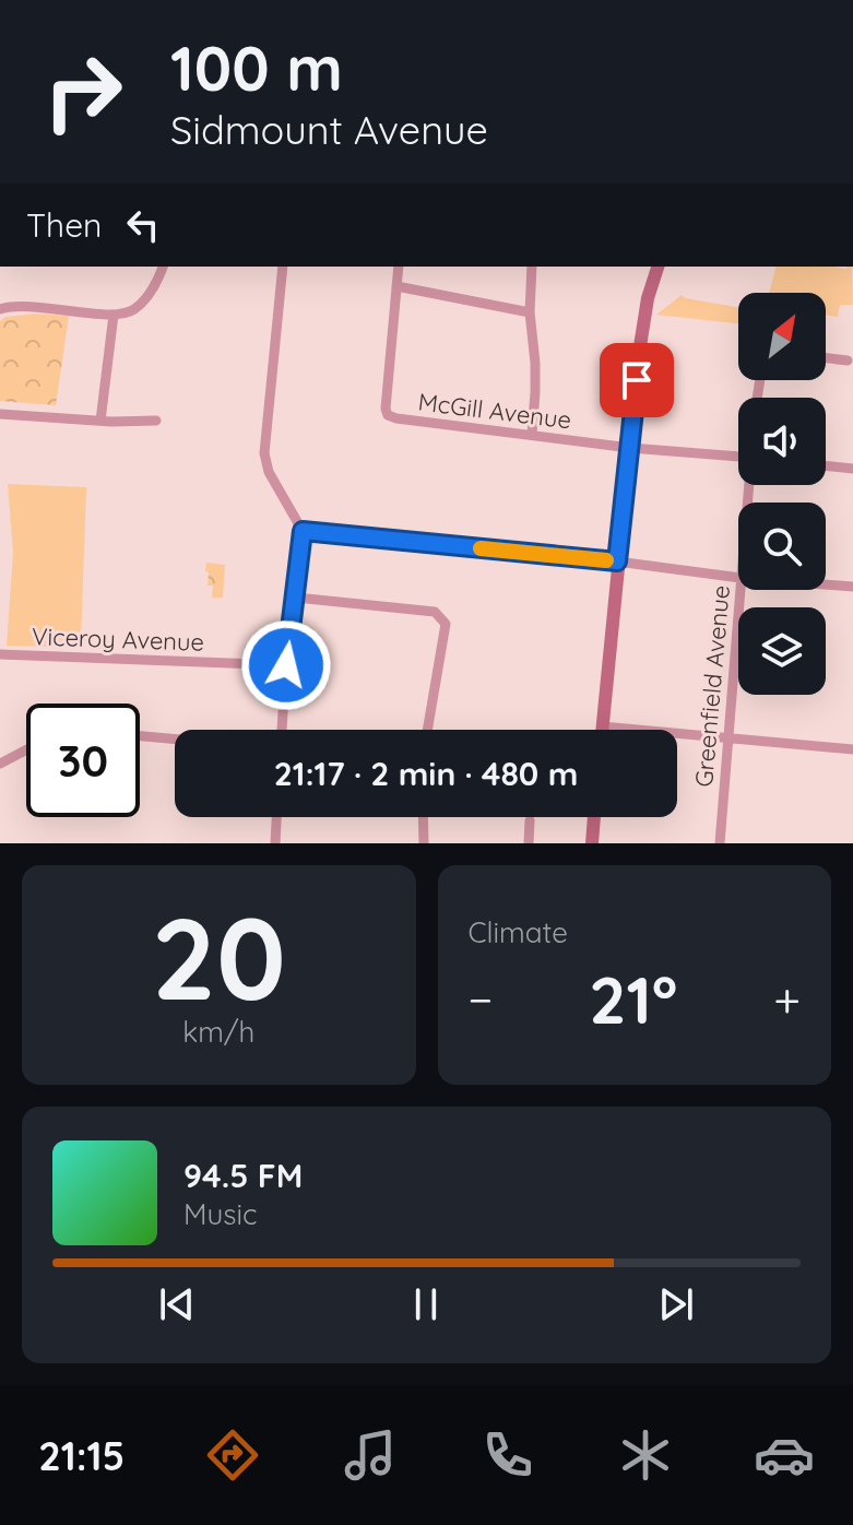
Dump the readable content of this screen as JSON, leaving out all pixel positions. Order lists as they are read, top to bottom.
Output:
{
  "streets": {
    "street": ["McGill Avenue", "Viceroy Avenue", "Greenfield Avenue"]
  },
  "north": "top right",
  "page": {
    "turn": ["100 m", "Sidmount Avenue"],
    "then": "Then",
    "limit": "30",
    "trip": "21:17 · 2 min · 480 m",
    "tile": [
      ["20", "km/h"],
      "Climate"
    ],
    "heat": ["−", "21°", "+"],
    "song": ["94.5 FM", "Music"],
    "tabs": "21:15"
  }
}
